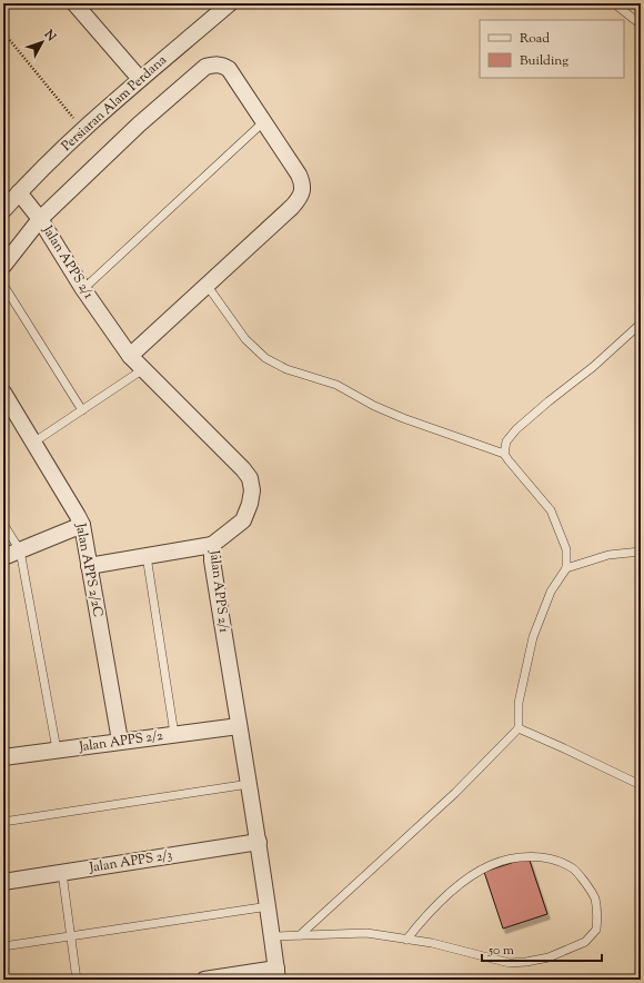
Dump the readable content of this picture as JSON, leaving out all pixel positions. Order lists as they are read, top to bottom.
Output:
{
  "streets": {
    "street": [
      "Persiaran Alam Perdana",
      "Jalan APPS 2/1",
      "Jalan APPS 2/2C",
      "Jalan APPS 2/2",
      "Jalan APPS 2/3"
    ]
  },
  "crossings": [
    ["Persiaran Alam Perdana", "Jalan APPS 2/1"],
    ["Jalan APPS 2/1", "Jalan APPS 2/2"],
    ["Jalan APPS 2/1", "Jalan APPS 2/3"],
    ["Jalan APPS 2/2C", "Jalan APPS 2/2"]
  ],
  "legend": ["Road", "Building"],
  "scale_bar": "50 m",
  "north": "top right"
}
